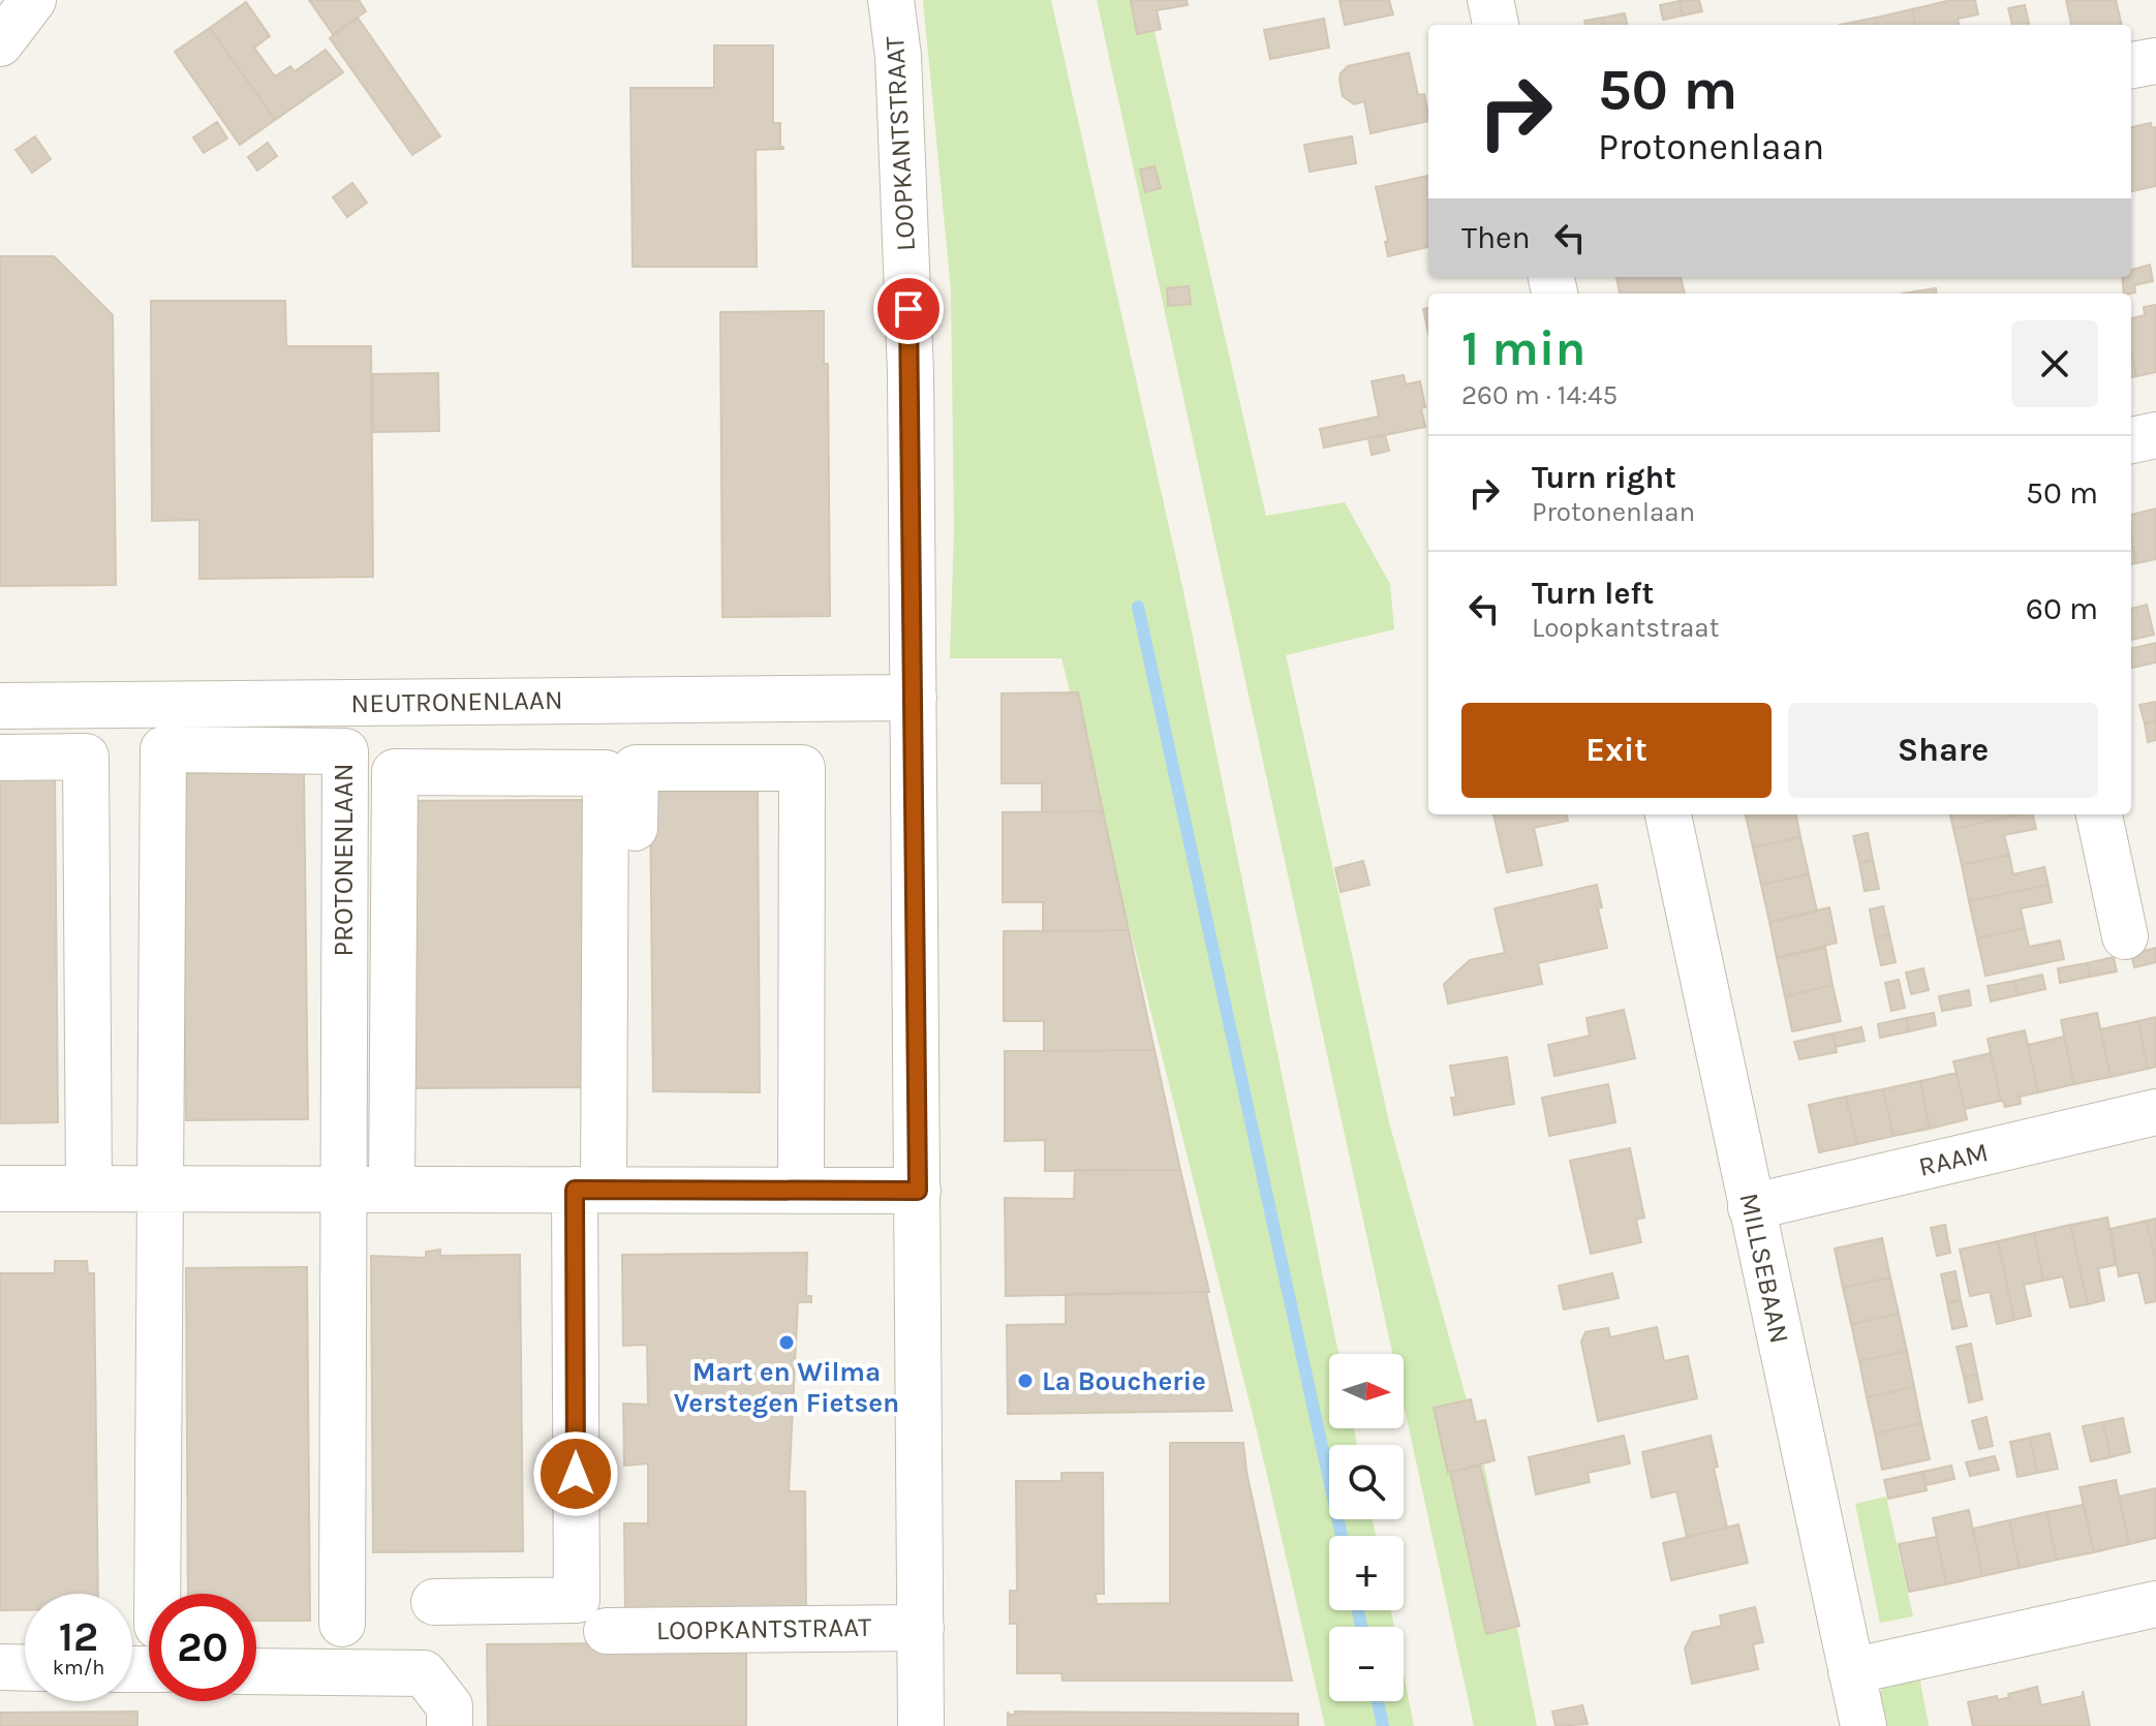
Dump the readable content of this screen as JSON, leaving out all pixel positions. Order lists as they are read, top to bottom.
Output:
{
  "streets": {
    "street": [
      "LOOPKANTSTRAAT",
      "NEUTRONENLAAN",
      "PROTONENLAAN",
      "RAAM",
      "MILLSEBAAN"
    ]
  },
  "crossings": [
    ["LOOPKANTSTRAAT", "NEUTRONENLAAN"],
    ["RAAM", "MILLSEBAAN"]
  ],
  "places": ["Mart en Wilma Verstegen Fietsen", "La Boucherie"],
  "north": "right",
  "page": {
    "turn": ["50 m", "Protonenlaan"],
    "then": "Then",
    "heading": ["1 min", "260 m · 14:45"],
    "list": [
      {
        "name": "Turn right",
        "note": "Protonenlaan",
        "value": "50 m"
      },
      {
        "name": "Turn left",
        "note": "Loopkantstraat",
        "value": "60 m"
      }
    ],
    "buttons": ["Exit", "Share"],
    "map_buttons": ["+", "−"],
    "speed": "12 km/h",
    "limit": "20"
  }
}
